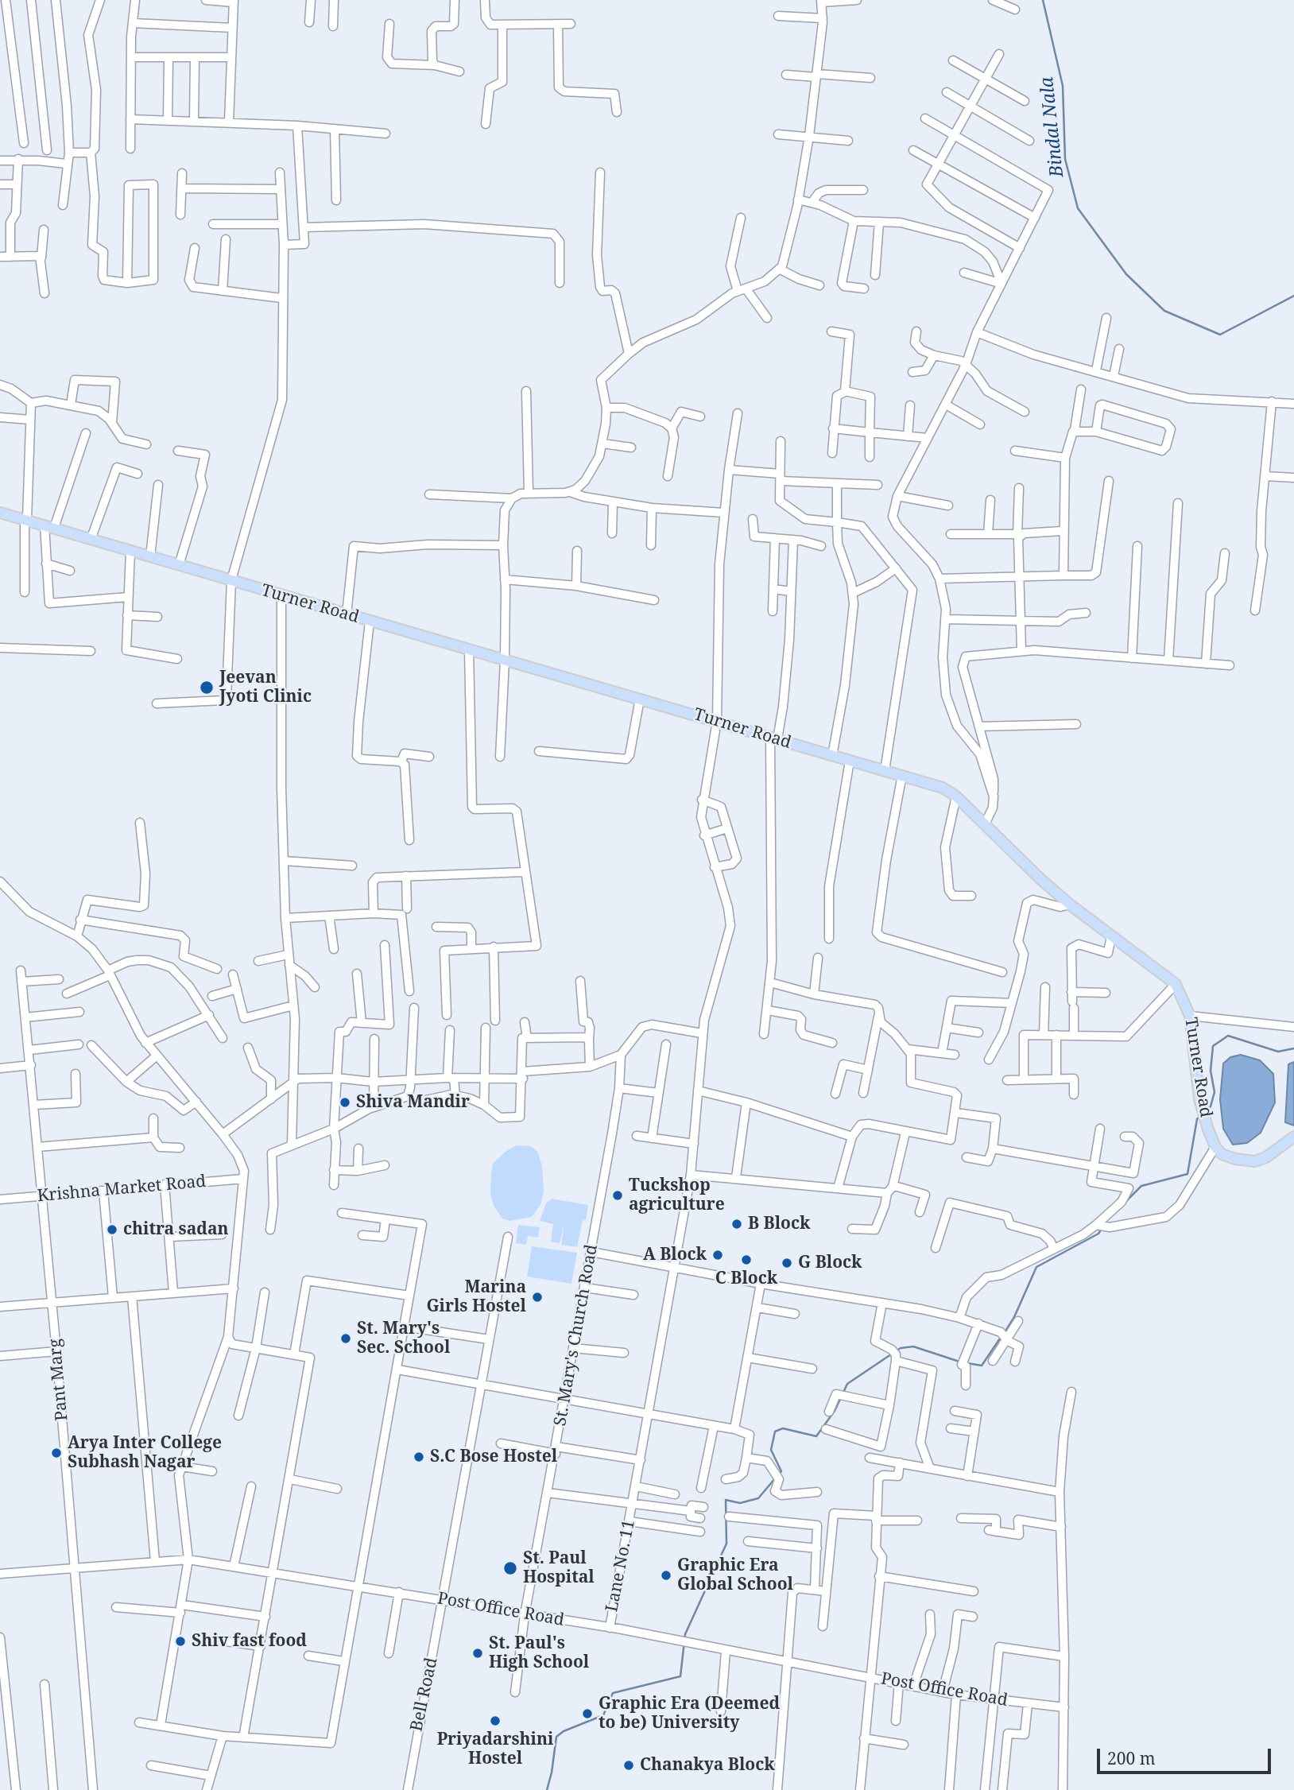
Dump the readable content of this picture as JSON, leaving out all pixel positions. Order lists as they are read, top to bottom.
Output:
{
  "streets": {
    "main road": ["Turner Road"],
    "street": [
      "Krishna Market Road",
      "St. Mary's Church Road",
      "Pant Marg",
      "Lane No. 11",
      "Post Office Road",
      "Bell Road"
    ]
  },
  "crossings": [
    ["Turner Road", "Lane No. 11"],
    ["Krishna Market Road", "Pant Marg"],
    ["St. Mary's Church Road", "Post Office Road"],
    ["Pant Marg", "Post Office Road"],
    ["Lane No. 11", "Post Office Road"],
    ["Post Office Road", "Bell Road"]
  ],
  "water": ["Bindal Nala"],
  "places": [
    "Jeevan Jyoti Clinic",
    "Shiva Mandir",
    "Tuckshop agriculture",
    "B Block",
    "chitra sadan",
    "A Block",
    "C Block",
    "G Block",
    "Marina Girls Hostel",
    "St. Mary's Sec. School",
    "Arya Inter College Subhash Nagar",
    "S.C Bose Hostel",
    "St. Paul Hospital",
    "Graphic Era Global School",
    "Shiv fast food",
    "St. Paul's High School",
    "Graphic Era (Deemed to be) University",
    "Priyadarshini Hostel",
    "Chanakya Block"
  ],
  "scale_bar": "200 m"
}
